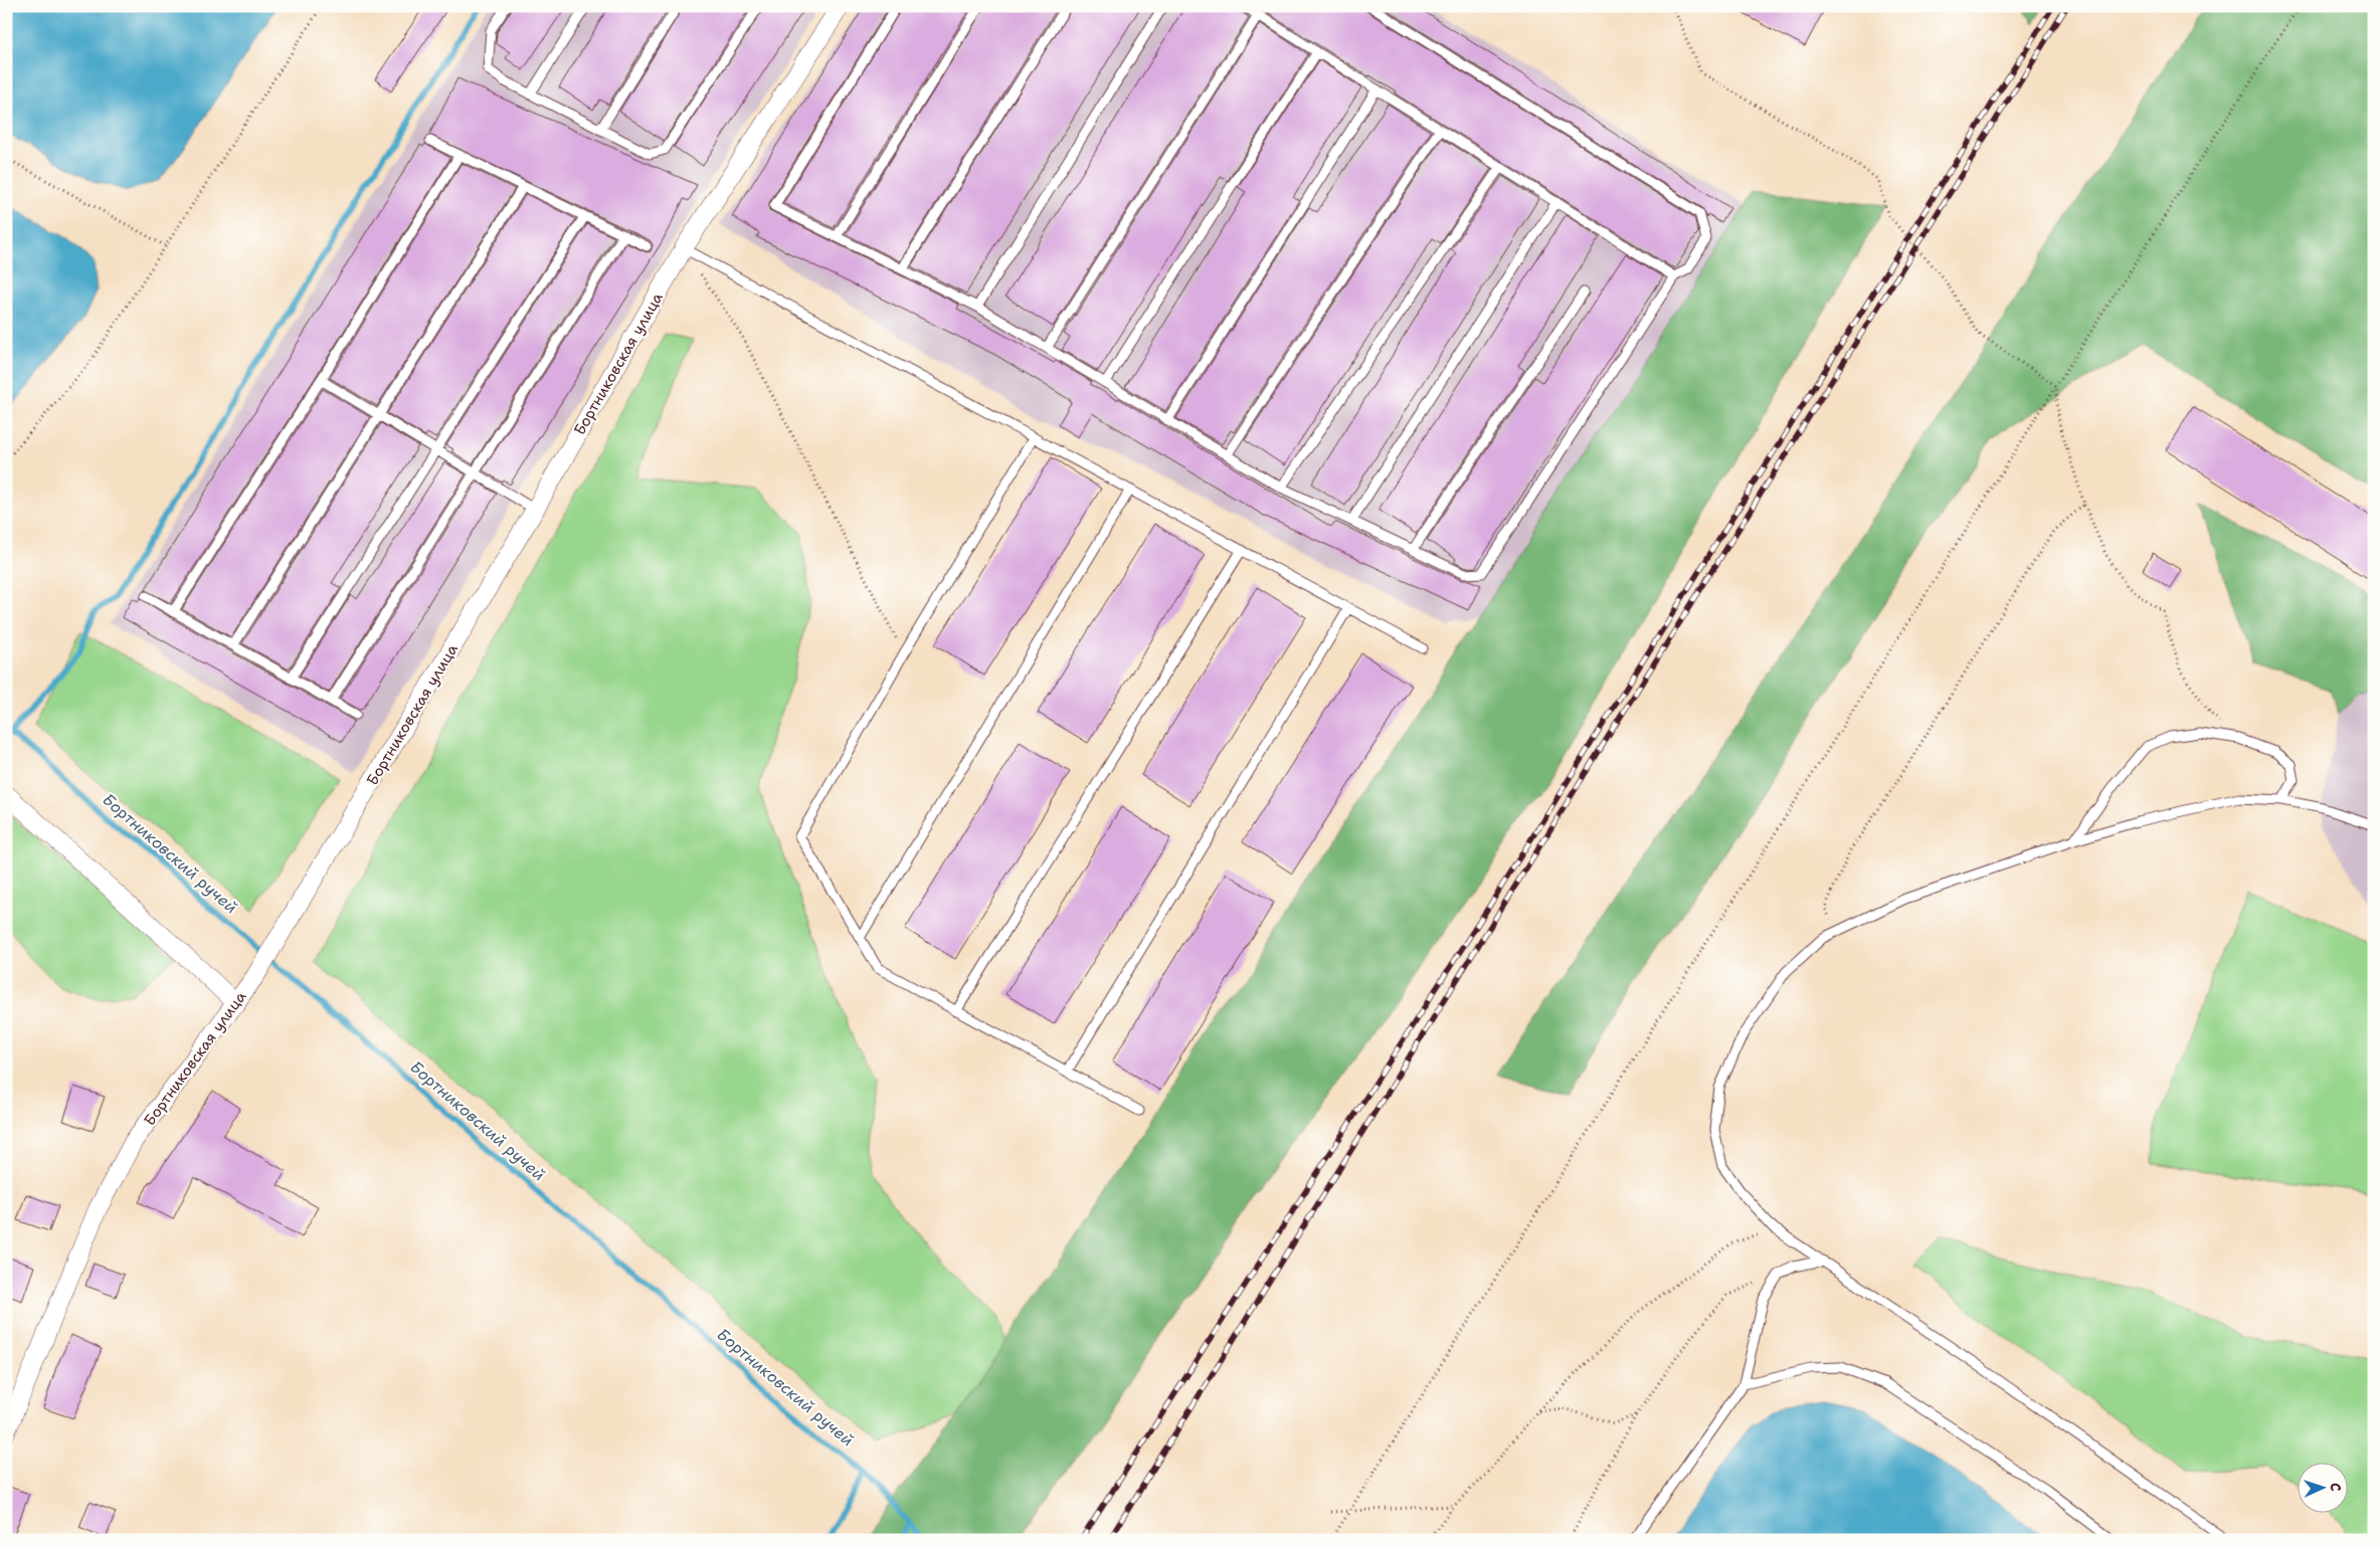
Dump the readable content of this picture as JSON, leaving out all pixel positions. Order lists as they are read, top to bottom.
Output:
{
  "streets": {
    "street": ["Бортниковская улица"]
  },
  "water": ["Бортниковский ручей"],
  "north": "right"
}
